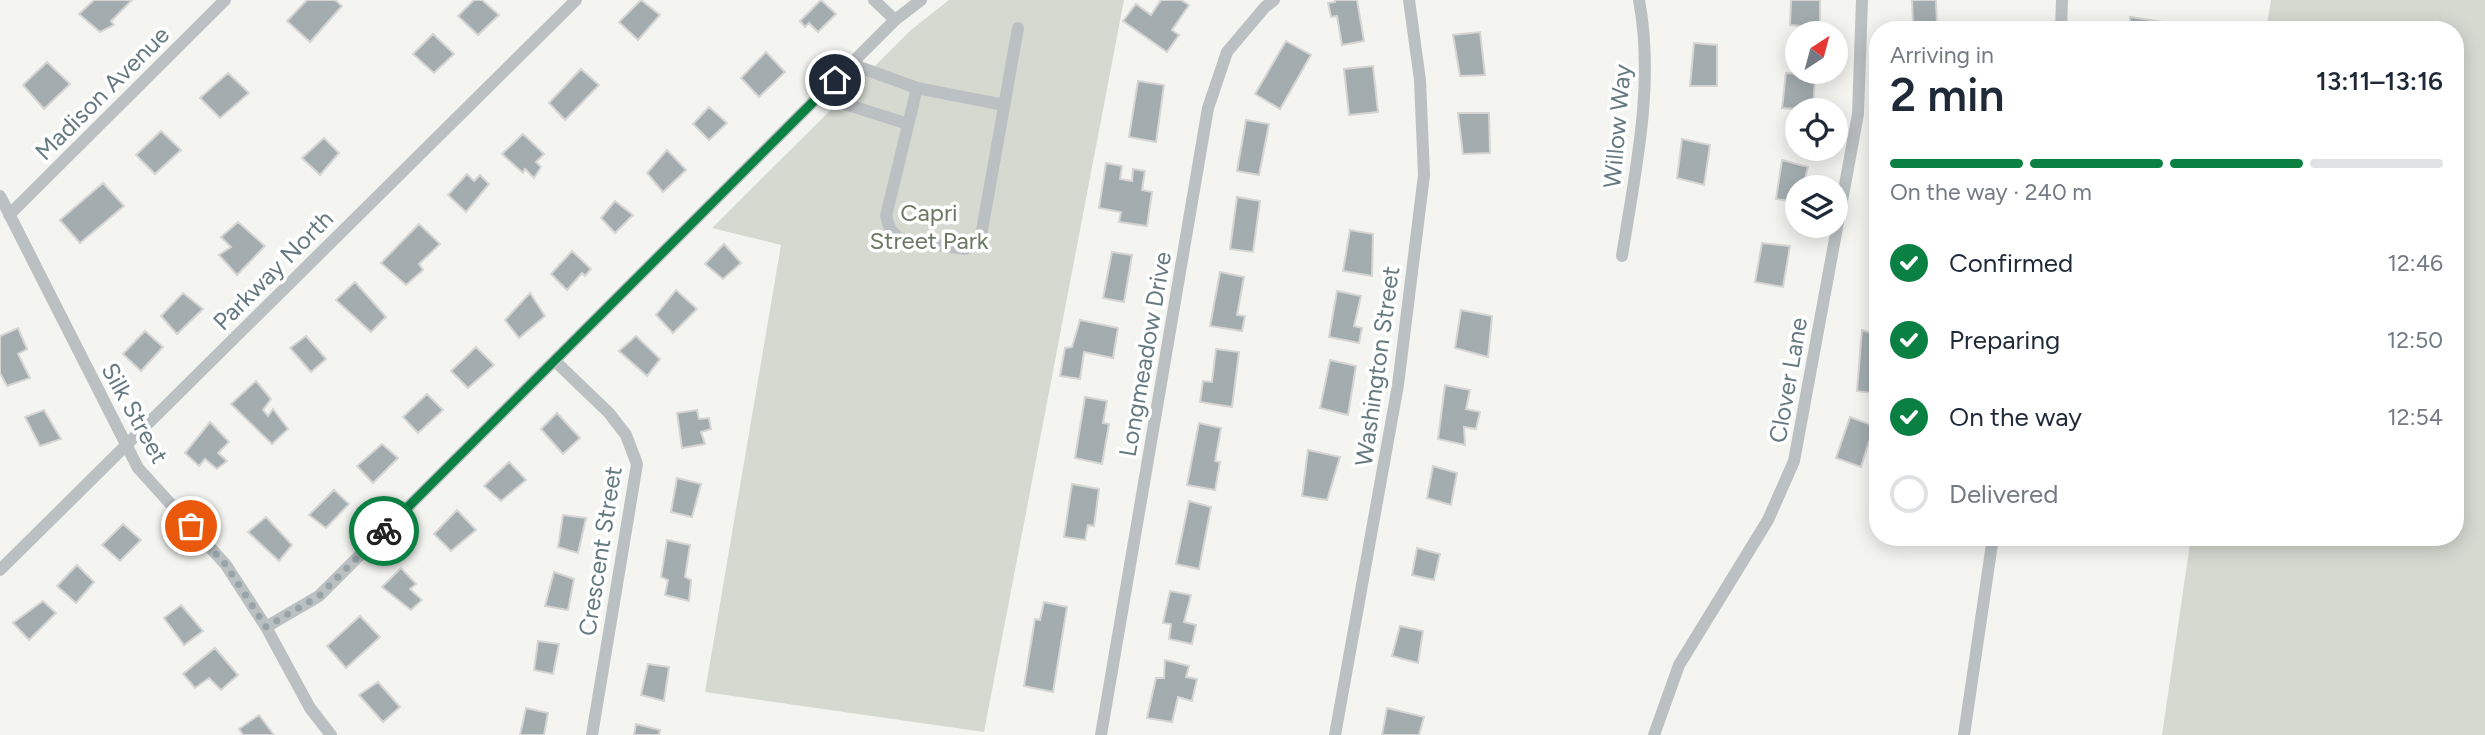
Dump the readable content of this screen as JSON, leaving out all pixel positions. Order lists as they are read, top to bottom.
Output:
{
  "streets": {
    "street": [
      "Madison Avenue",
      "Willow Way",
      "Parkway North",
      "Longmeadow Drive",
      "Washington Street",
      "Clover Lane",
      "Silk Street",
      "Crescent Street"
    ]
  },
  "crossings": [
    ["Madison Avenue", "Silk Street"],
    ["Parkway North", "Silk Street"]
  ],
  "parks": ["Capri Street Park"],
  "north": "top right",
  "page": {
    "heading": ["2 min", "Arriving in", "13:11–13:16"],
    "bar": "On the way · 240 m",
    "list": [
      ["Confirmed", "12:46"],
      ["Preparing", "12:50"],
      ["On the way", "12:54"],
      "Delivered"
    ]
  }
}
